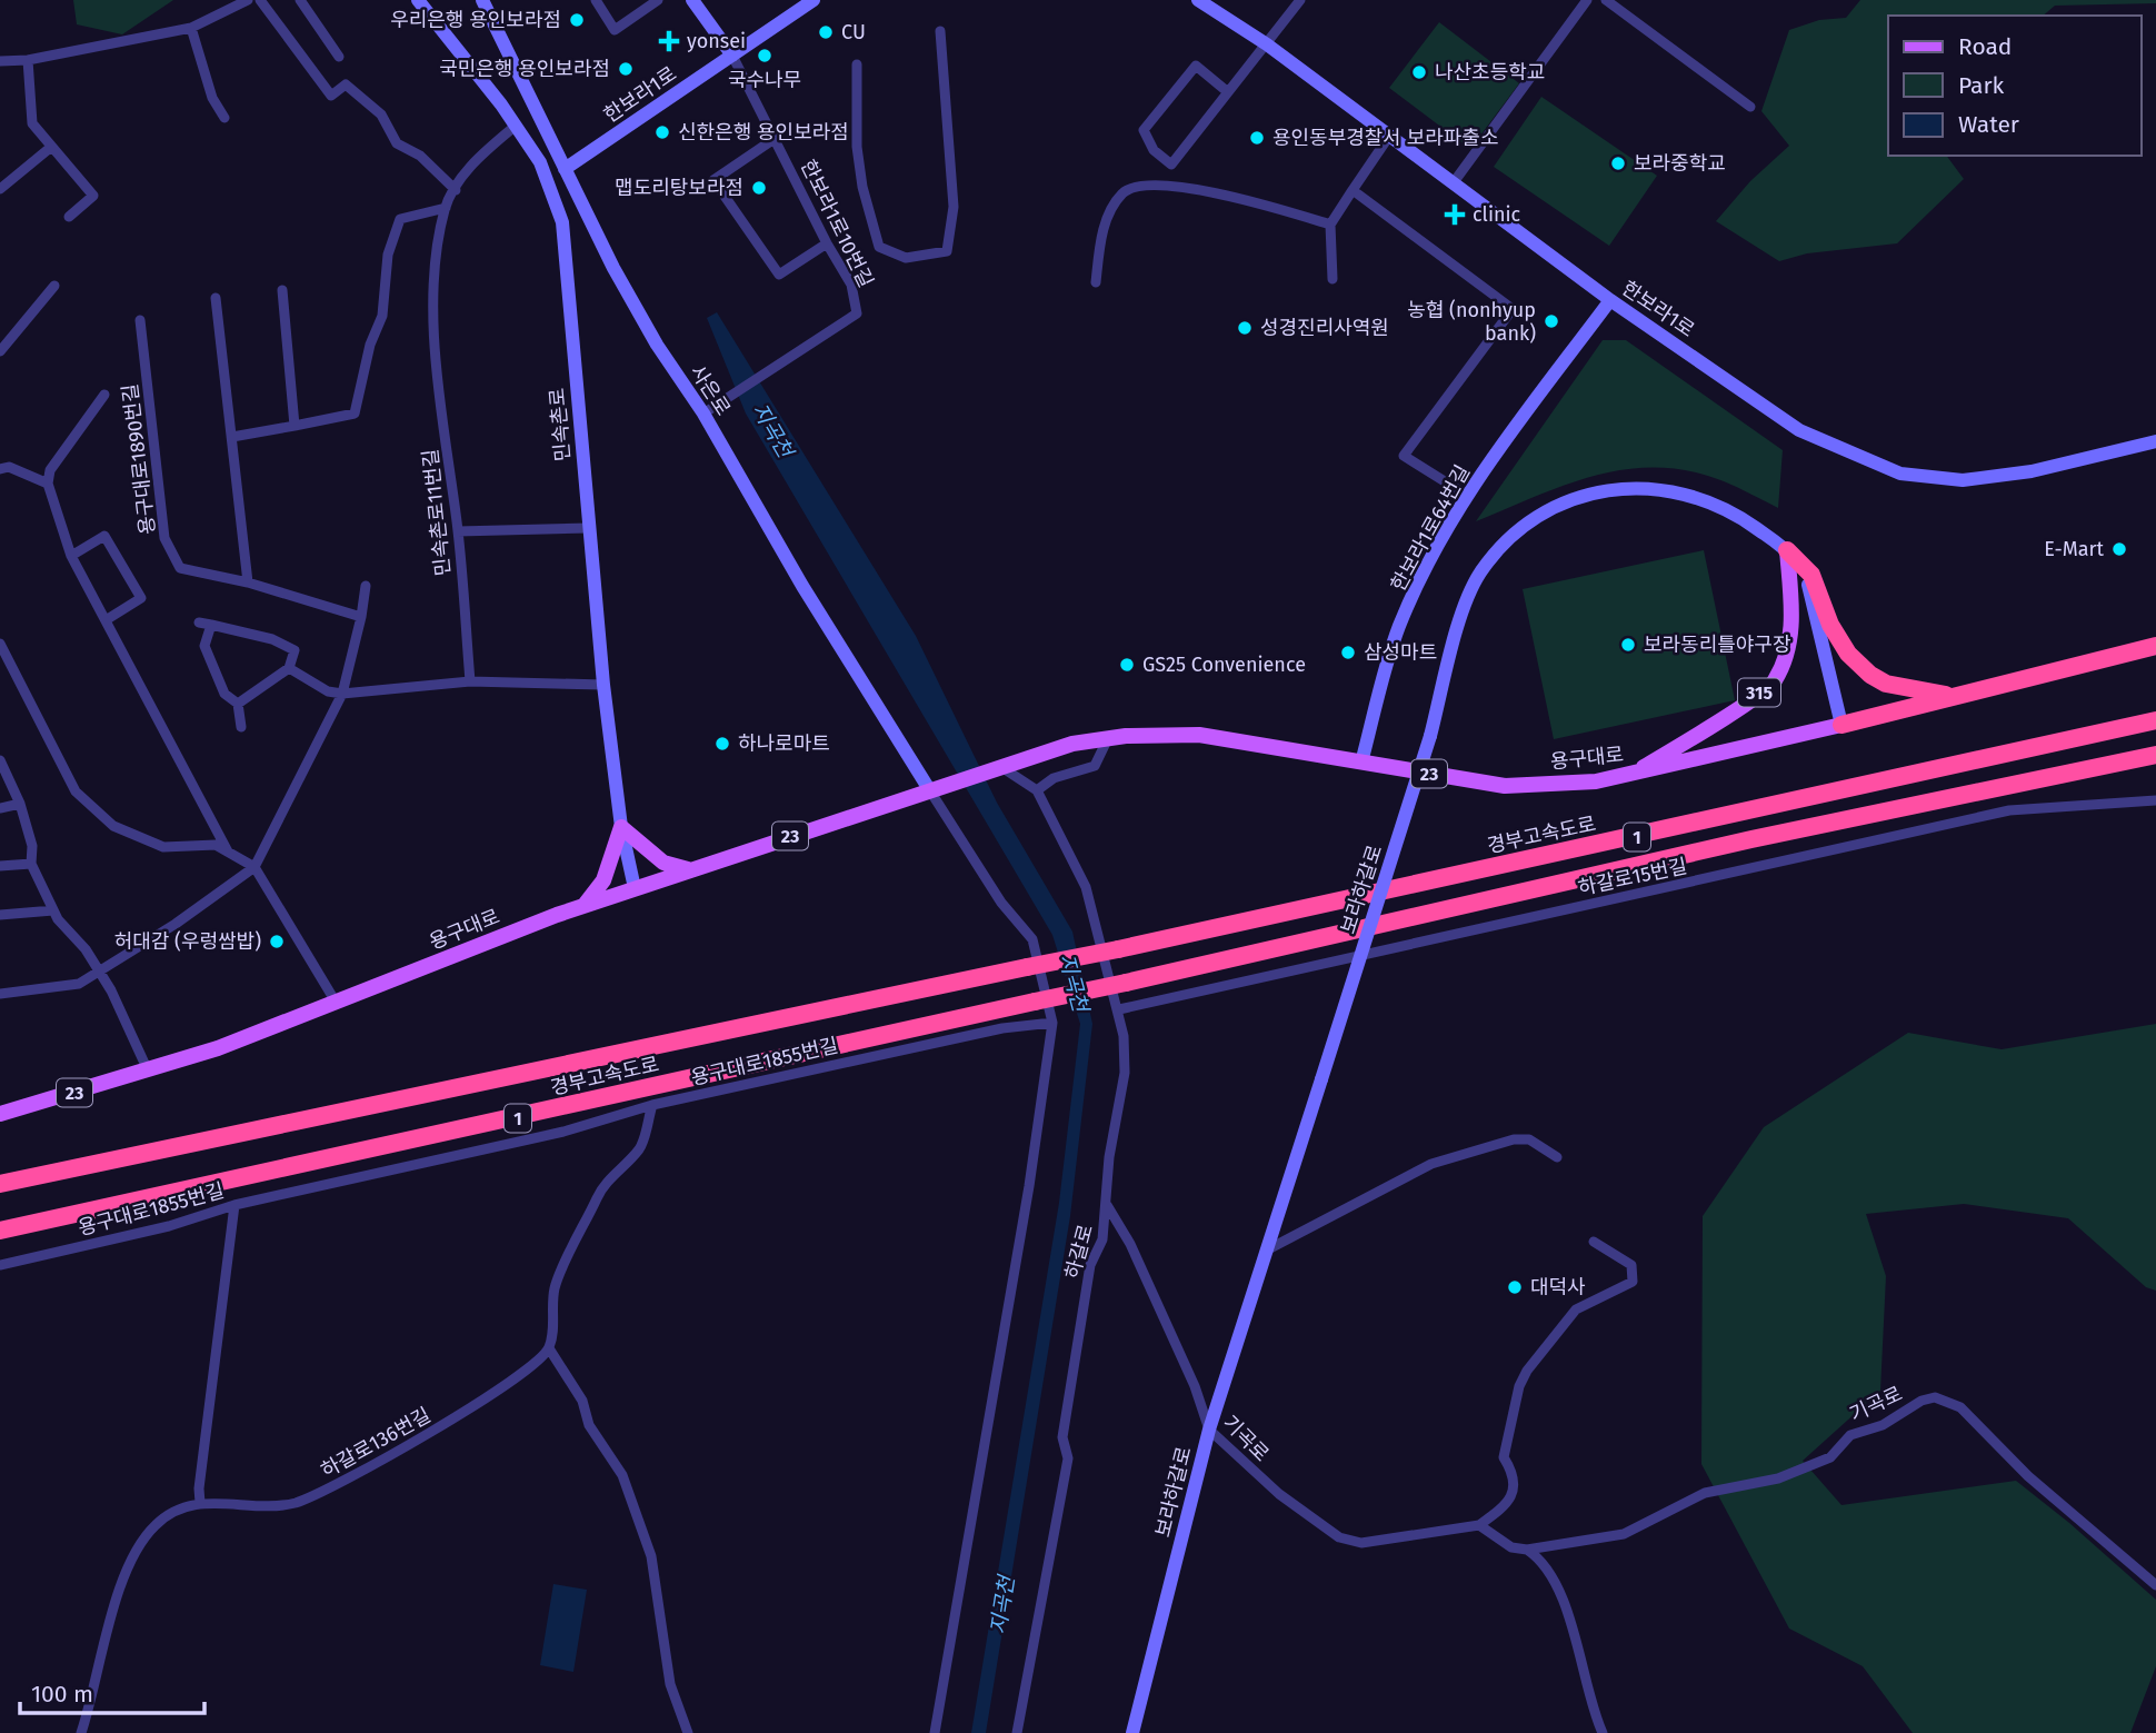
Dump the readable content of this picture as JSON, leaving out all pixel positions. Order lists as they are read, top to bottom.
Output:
{
  "streets": {
    "highway": [
      "용구대로",
      "23",
      "경부고속도로",
      "1"
    ],
    "main road": ["315"],
    "street": [
      "한보라1로",
      "한보라1로10번길",
      "사은로",
      "민속촌로",
      "용구대로1890번길",
      "민속촌로11번길",
      "한보라1로64번길",
      "하갈로15번길",
      "보라하갈로",
      "용구대로1855번길",
      "하갈로",
      "기곡로",
      "하갈로136번길"
    ]
  },
  "crossings": [
    ["한보라1로", "한보라1로10번길"],
    ["한보라1로", "사은로"],
    ["한보라1로", "한보라1로64번길"],
    ["한보라1로10번길", "사은로"],
    ["사은로", "용구대로"],
    ["사은로", "23"],
    ["민속촌로", "민속촌로11번길"],
    ["민속촌로", "용구대로"],
    ["한보라1로64번길", "용구대로"],
    ["315", "용구대로"],
    ["315", "보라하갈로"],
    ["용구대로", "23"],
    ["용구대로", "보라하갈로"],
    ["하갈로15번길", "하갈로"],
    ["보라하갈로", "기곡로"],
    ["하갈로", "기곡로"]
  ],
  "water": ["지곡천"],
  "places": {
    "other": [
      "우리은행 용인보라점",
      "CU",
      "국수나무",
      "국민은행 용인보라점",
      "나산초등학교",
      "신한은행 용인보라점",
      "용인동부경찰서 보라파출소",
      "보라중학교",
      "맵도리탕보라점",
      "농협 (nonhyup bank)",
      "성경진리사역원",
      "E-Mart",
      "보라동리틀야구장",
      "삼성마트",
      "GS25 Convenience",
      "하나로마트",
      "허대감 (우렁쌈밥)",
      "대덕사"
    ],
    "health": ["yonsei", "clinic"]
  },
  "legend": ["Road", "Park", "Water"],
  "scale_bar": "100 m"
}
